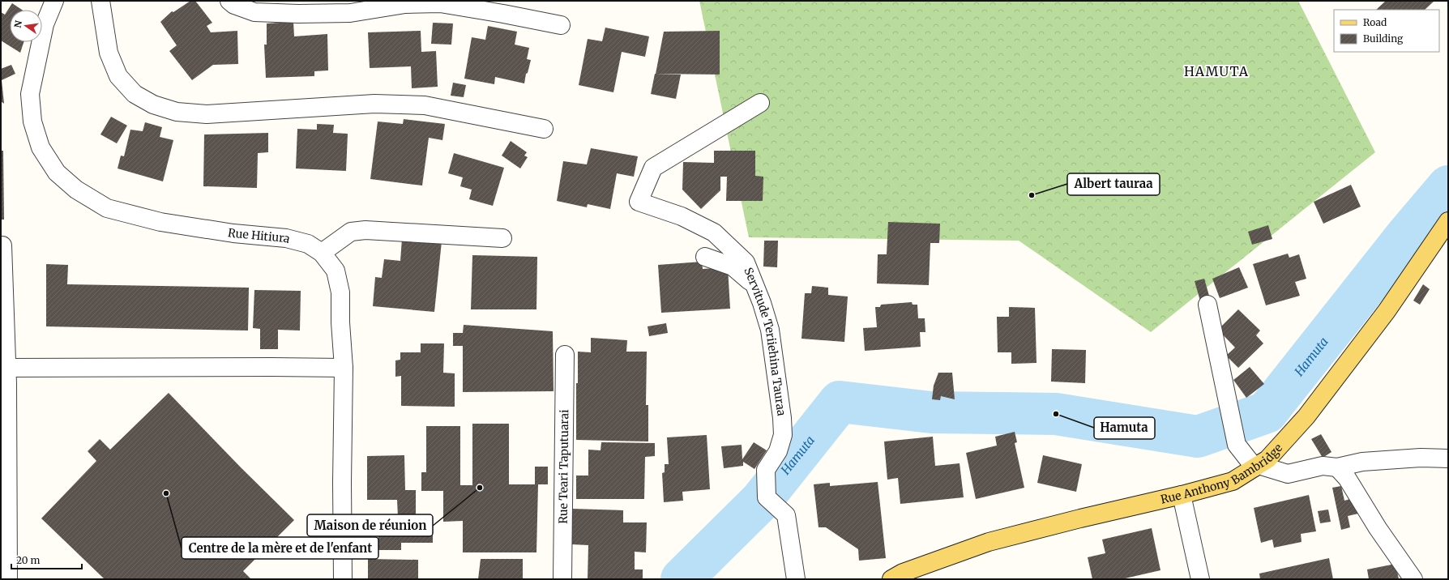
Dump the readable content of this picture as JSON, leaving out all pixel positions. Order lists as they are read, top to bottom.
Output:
{
  "streets": {
    "main road": ["Rue Anthony Bambridge"],
    "street": ["Rue Hitiura", "Servitude Teriiehina Tauraa", "Rue Teari Taputuarai"]
  },
  "districts": ["HAMUTA"],
  "water": ["Hamuta"],
  "places": [
    "Albert tauraa",
    "Hamuta",
    "Maison de réunion",
    "Centre de la mère et de l'enfant"
  ],
  "legend": ["Road", "Building"],
  "scale_bar": "20 m",
  "north": "left"
}
